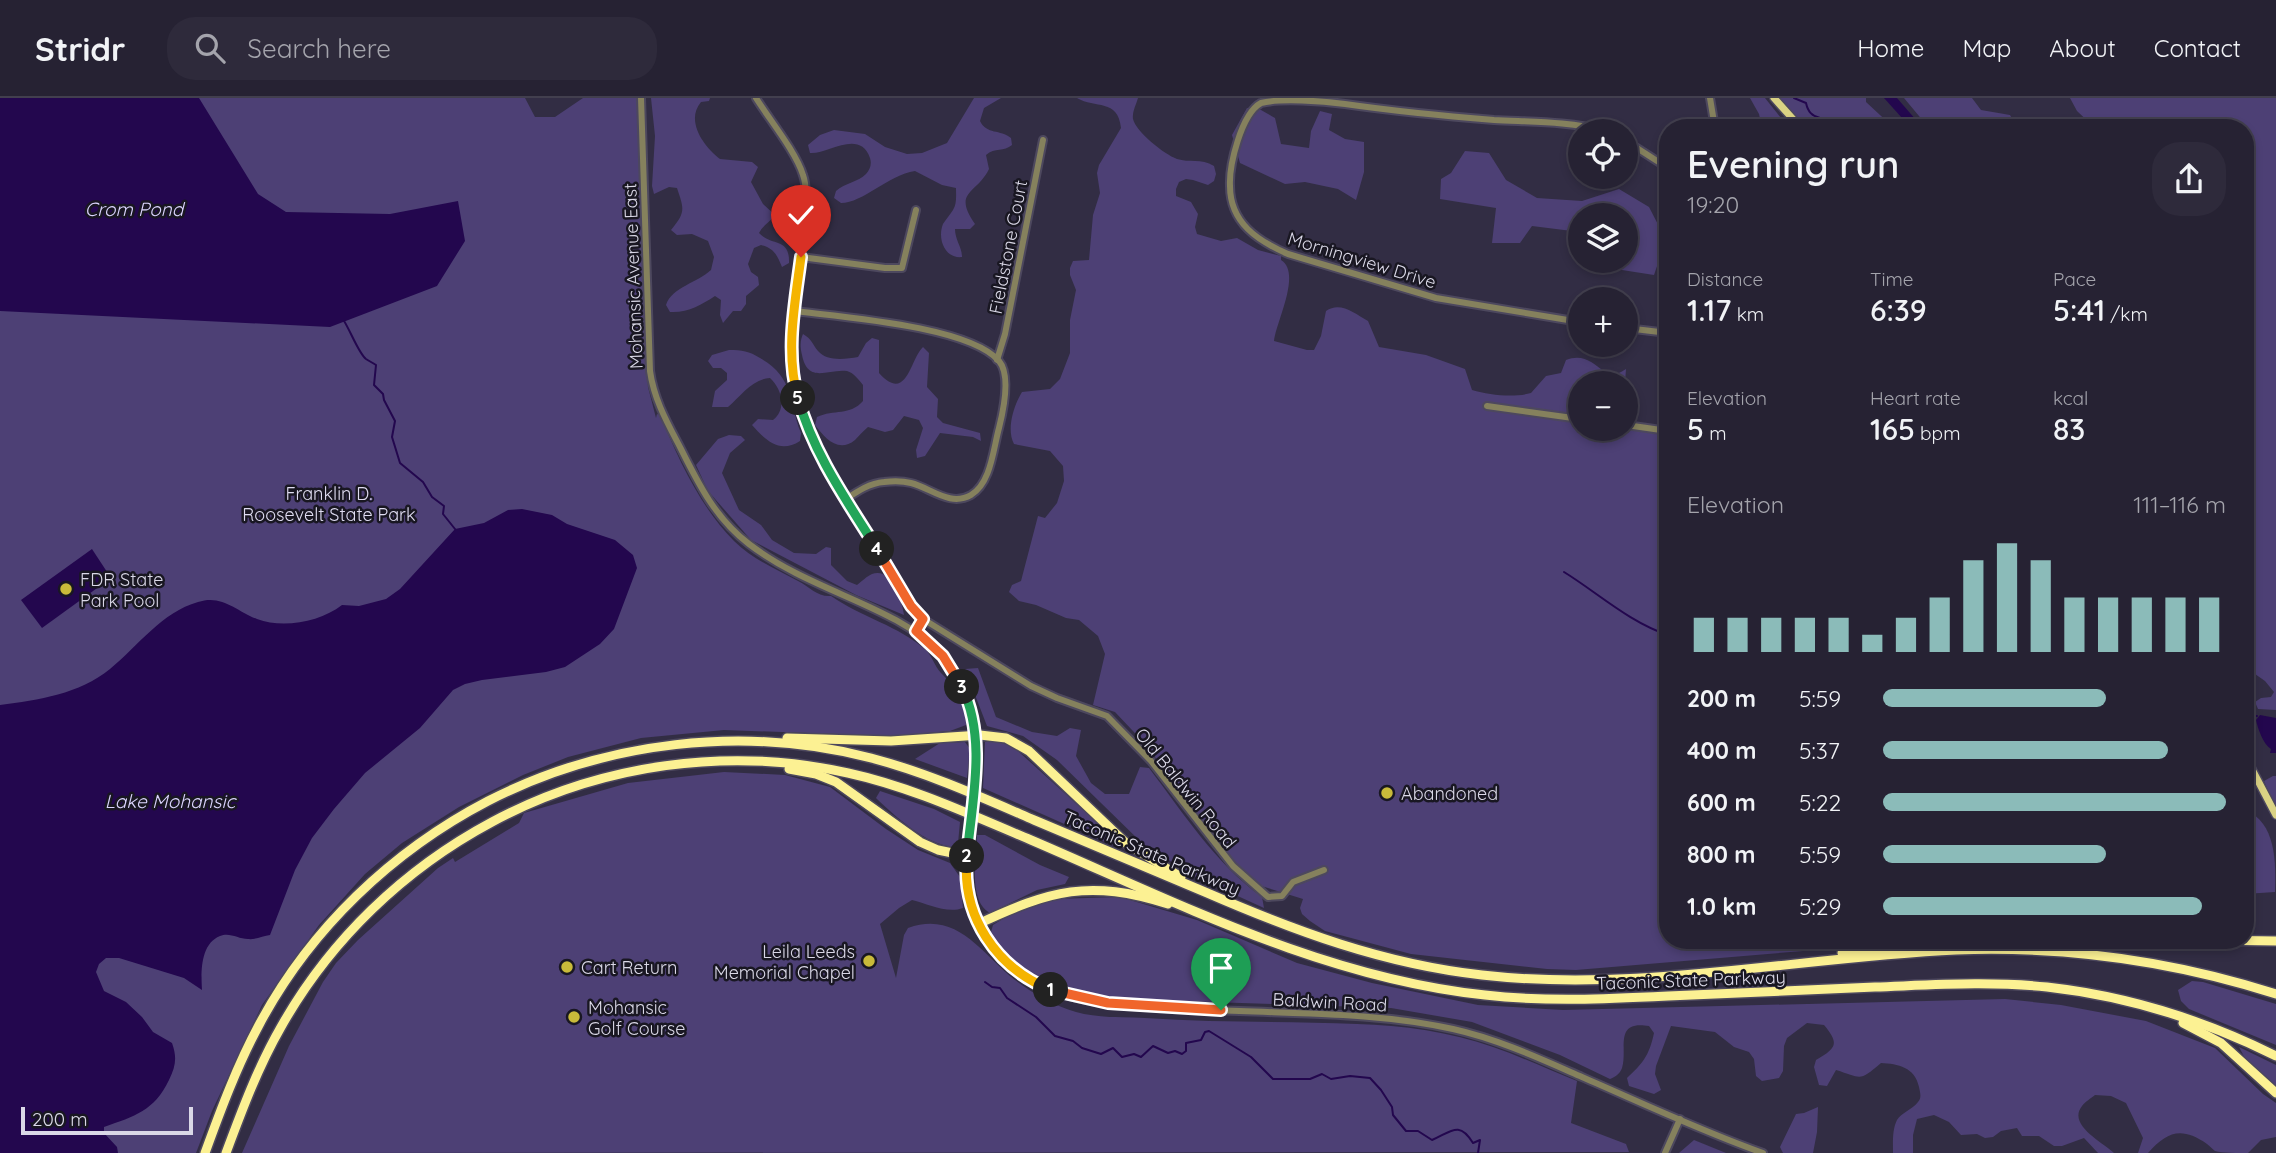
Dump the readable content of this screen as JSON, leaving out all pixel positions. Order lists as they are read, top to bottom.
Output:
{
  "streets": {
    "highway": ["Taconic State Parkway"],
    "street": [
      "Fieldstone Court",
      "Morningview Drive",
      "Mohansic Avenue East",
      "Old Baldwin Road",
      "Baldwin Road"
    ]
  },
  "crossings": [
    ["Mohansic Avenue East", "Baldwin Road"]
  ],
  "water": ["Crom Pond", "Lake Mohansic"],
  "parks": ["Franklin D. Roosevelt State Park"],
  "places": [
    "FDR State Park Pool",
    "Abandoned",
    "Leila Leeds Memorial Chapel",
    "Cart Return",
    "Mohansic Golf Course"
  ],
  "scale_bar": "200 m",
  "page": {
    "header": "Stridr",
    "search": "Search here",
    "nav": [
      "Home",
      "Map",
      "About",
      "Contact"
    ],
    "map_buttons": ["+", "−"],
    "heading": ["Evening run", "19:20"],
    "stats": [
      ["Distance", "1.17 km"],
      ["Time", "6:39"],
      ["Pace", "5:41 /km"],
      ["Elevation", "5 m"],
      ["Heart rate", "165 bpm"],
      ["kcal", "83"]
    ],
    "pins": [
      "5",
      "4",
      "3",
      "2",
      "1"
    ],
    "chart": ["Elevation", "111–116 m"],
    "list": [
      {
        "name": "200 m",
        "note": "5:59"
      },
      {
        "name": "400 m",
        "note": "5:37"
      },
      {
        "name": "600 m",
        "note": "5:22"
      },
      {
        "name": "800 m",
        "note": "5:59"
      },
      {
        "name": "1.0 km",
        "note": "5:29"
      }
    ],
    "scale": "200 m"
  }
}
